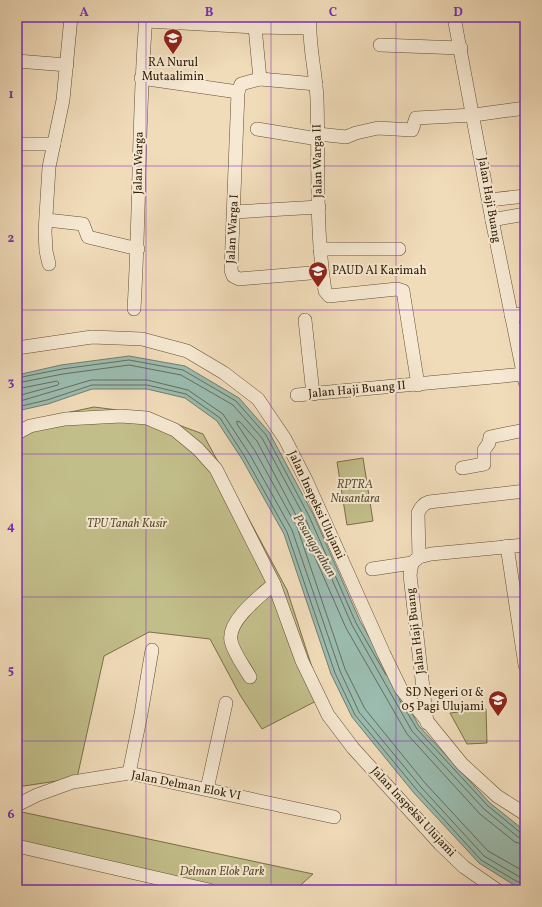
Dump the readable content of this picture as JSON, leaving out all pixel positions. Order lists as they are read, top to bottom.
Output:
{
  "streets": {
    "street": [
      "Jalan Warga II",
      "Jalan Warga",
      "Jalan Haji Buang",
      "Jalan Warga I",
      "Jalan Haji Buang II",
      "Jalan Inspeksi Ulujami",
      "Jalan Delman Elok VI"
    ]
  },
  "crossings": [
    ["Jalan Warga II", "Jalan Warga I"],
    ["Jalan Warga II", "Jalan Haji Buang II"],
    ["Jalan Haji Buang", "Jalan Haji Buang II"],
    ["Jalan Haji Buang", "Jalan Inspeksi Ulujami"]
  ],
  "water": ["Pesanggrahan"],
  "parks": ["RPTRA Nusantara", "TPU Tanah Kusir", "Delman Elok Park"],
  "places": {
    "school or university": ["RA Nurul Mutaalimin", "PAUD Al Karimah", "SD Negeri 01 & 05 Pagi Ulujami"]
  },
  "grid": {
    "columns": [
      "A",
      "B",
      "C",
      "D"
    ],
    "rows": [
      "1",
      "2",
      "3",
      "4",
      "5",
      "6"
    ]
  }
}
